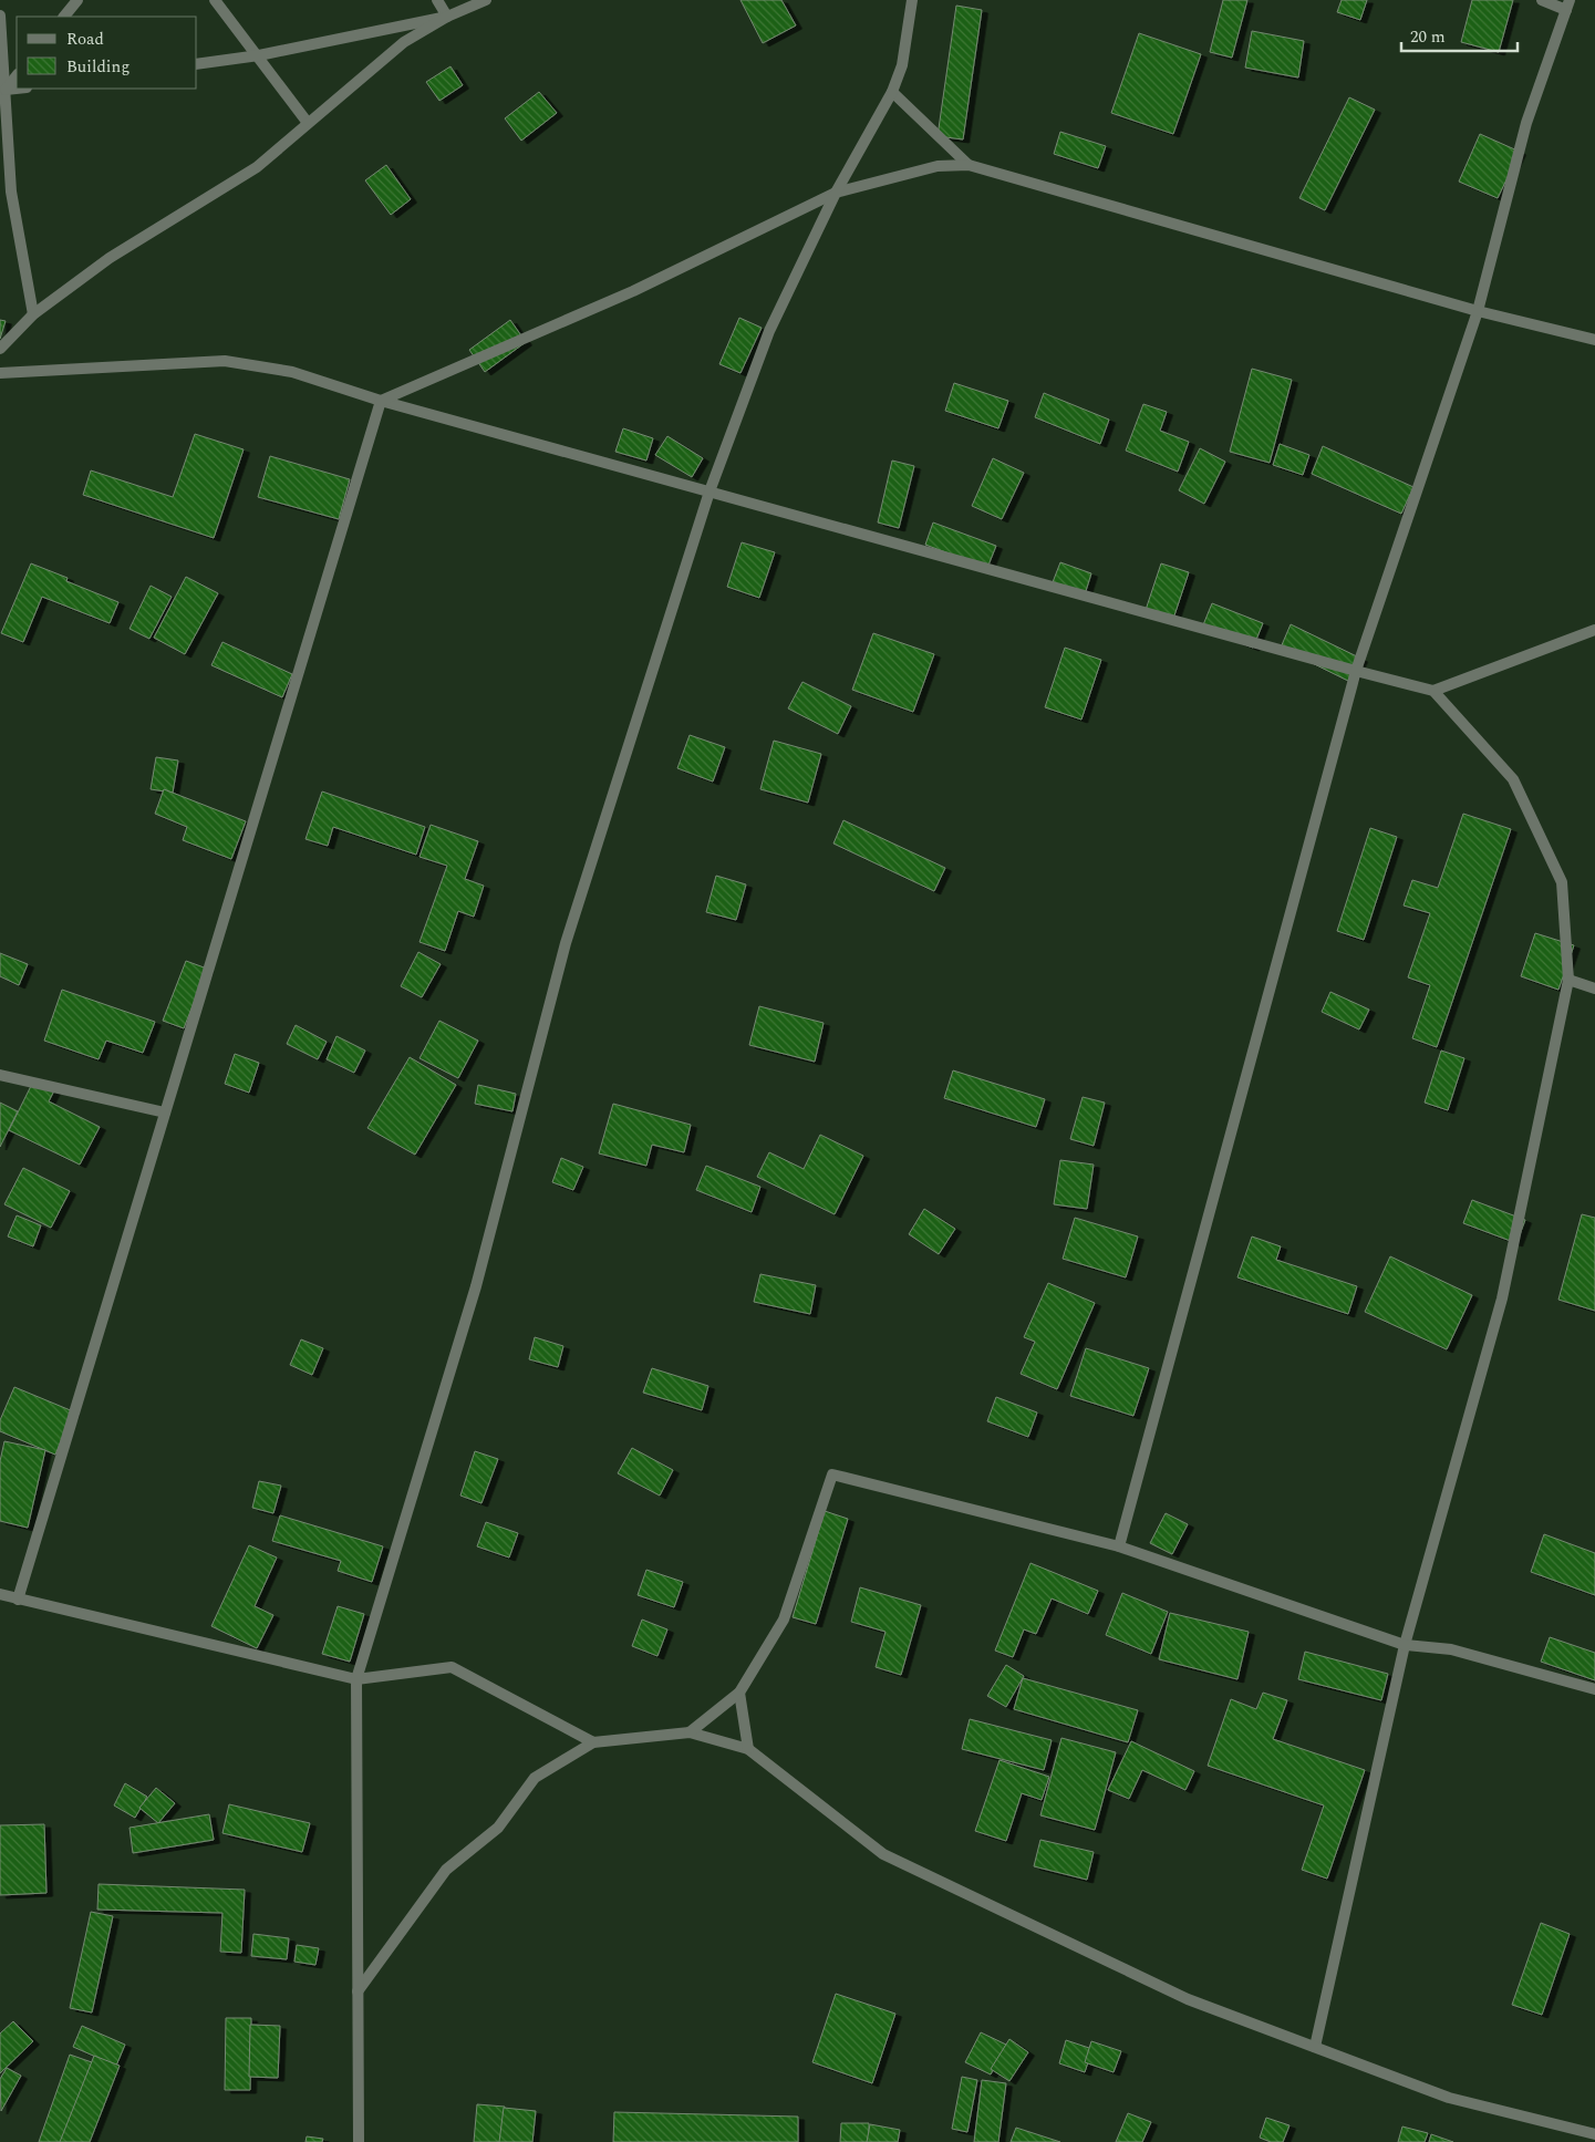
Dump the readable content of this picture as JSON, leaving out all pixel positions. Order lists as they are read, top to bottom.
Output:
{
  "legend": ["Road", "Building"],
  "scale_bar": "20 m"
}
